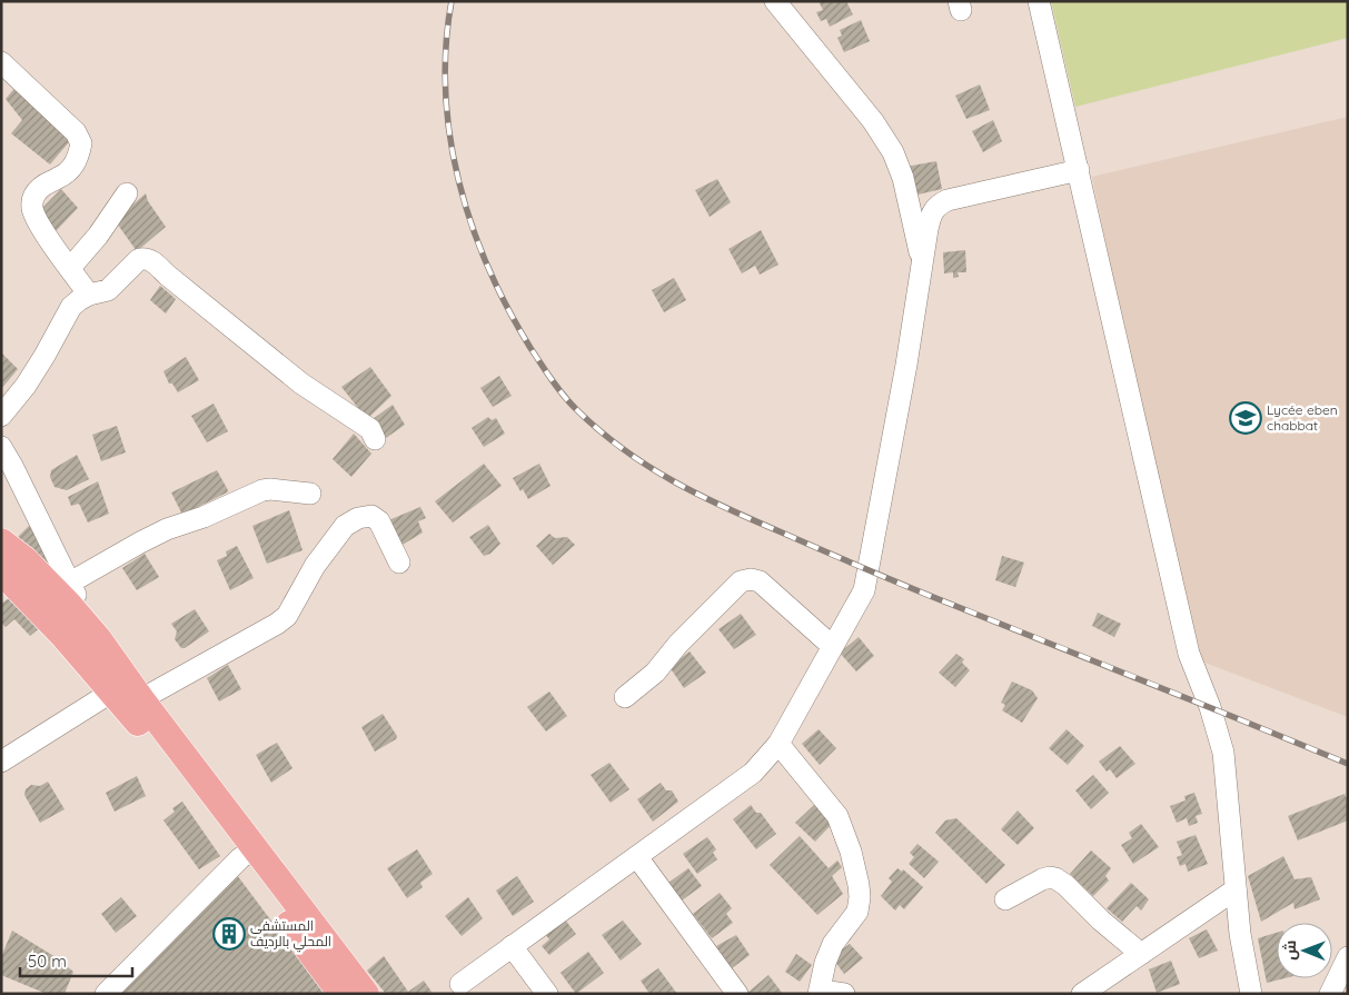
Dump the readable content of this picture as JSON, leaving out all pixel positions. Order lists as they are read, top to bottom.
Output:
{
  "places": {
    "school or university": ["Lycée eben chabbat"],
    "building": ["المستشفى المحلي بالرديف"]
  },
  "scale_bar": "50 m",
  "north": "left"
}
